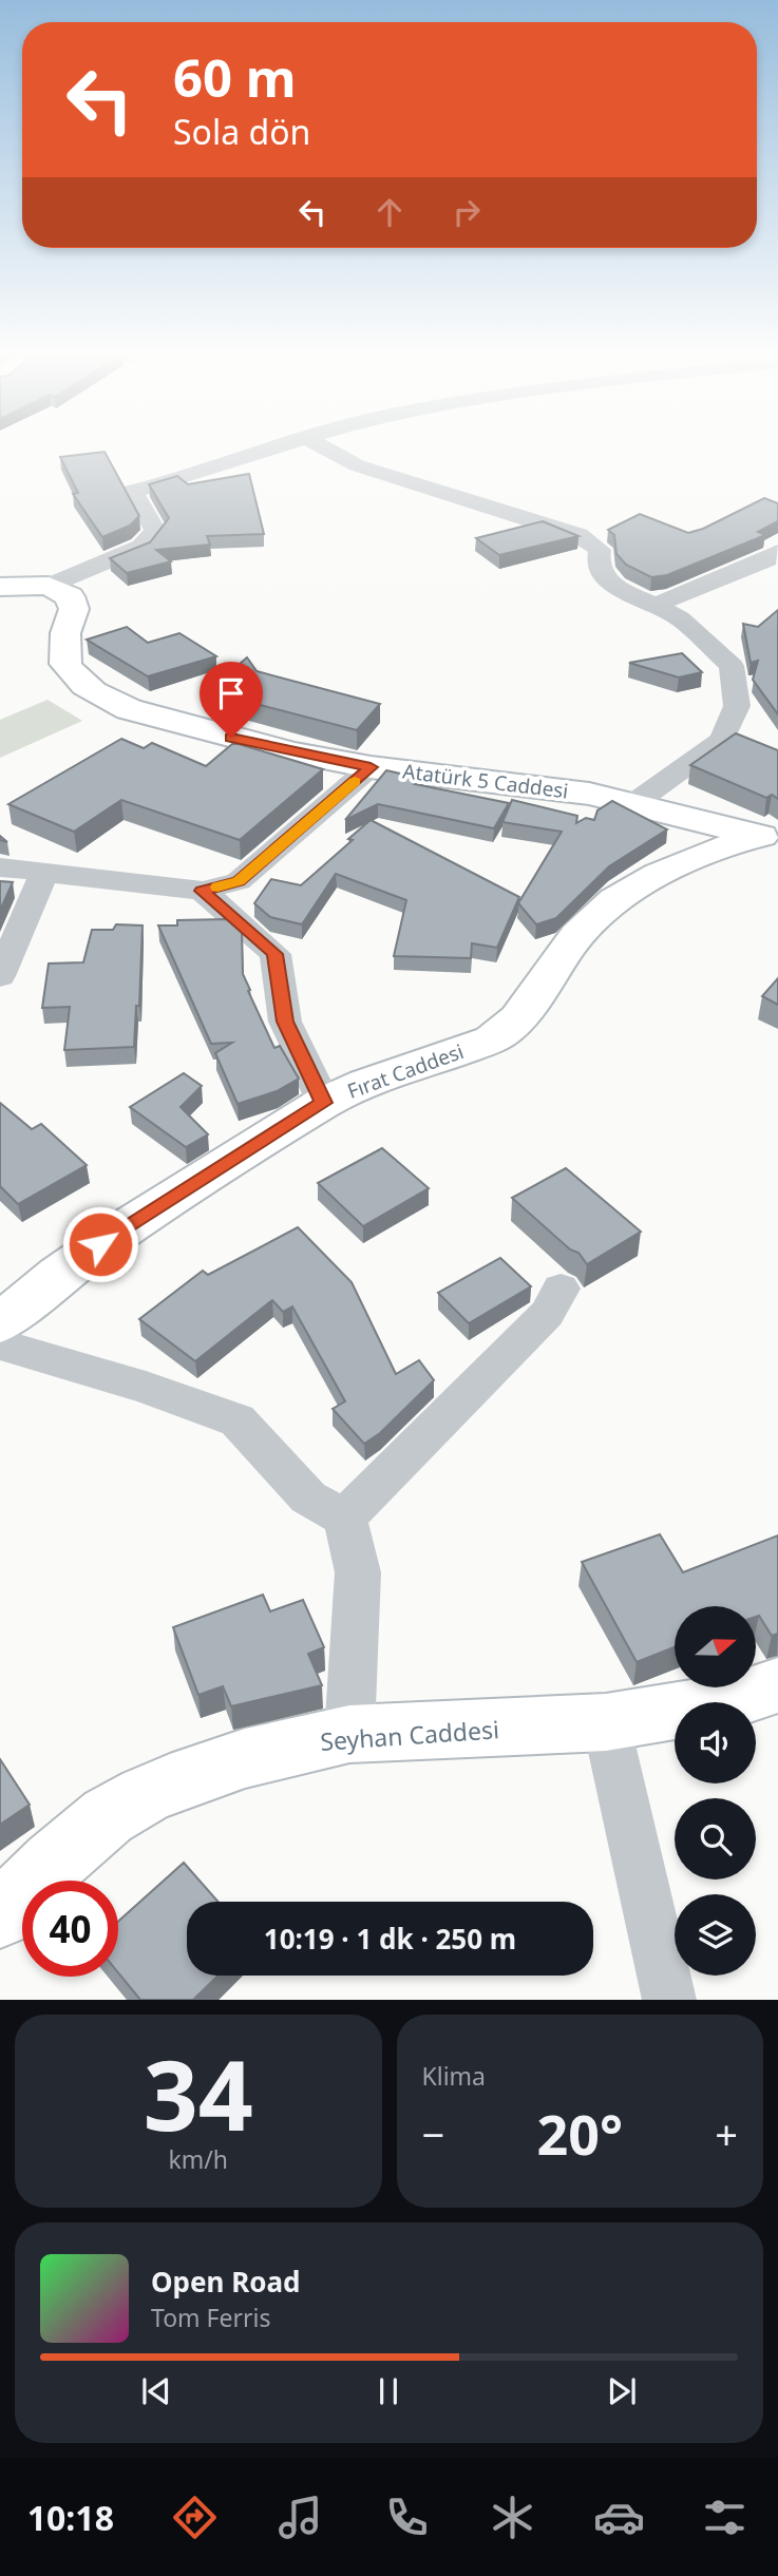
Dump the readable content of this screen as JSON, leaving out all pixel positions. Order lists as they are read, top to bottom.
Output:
{
  "streets": {
    "street": ["Atatürk 5 Caddesi", "Fırat Caddesi", "Seyhan Caddesi"]
  },
  "crossings": [
    ["Atatürk 5 Caddesi", "Fırat Caddesi"]
  ],
  "north": "right",
  "page": {
    "turn": ["60 m", "Sola dön"],
    "limit": "40",
    "trip": "10:19 · 1 dk · 250 m",
    "tile": [
      ["34", "km/h"],
      "Klima"
    ],
    "heat": ["−", "20°", "+"],
    "song": ["Open Road", "Tom Ferris"],
    "tabs": "10:18"
  }
}
